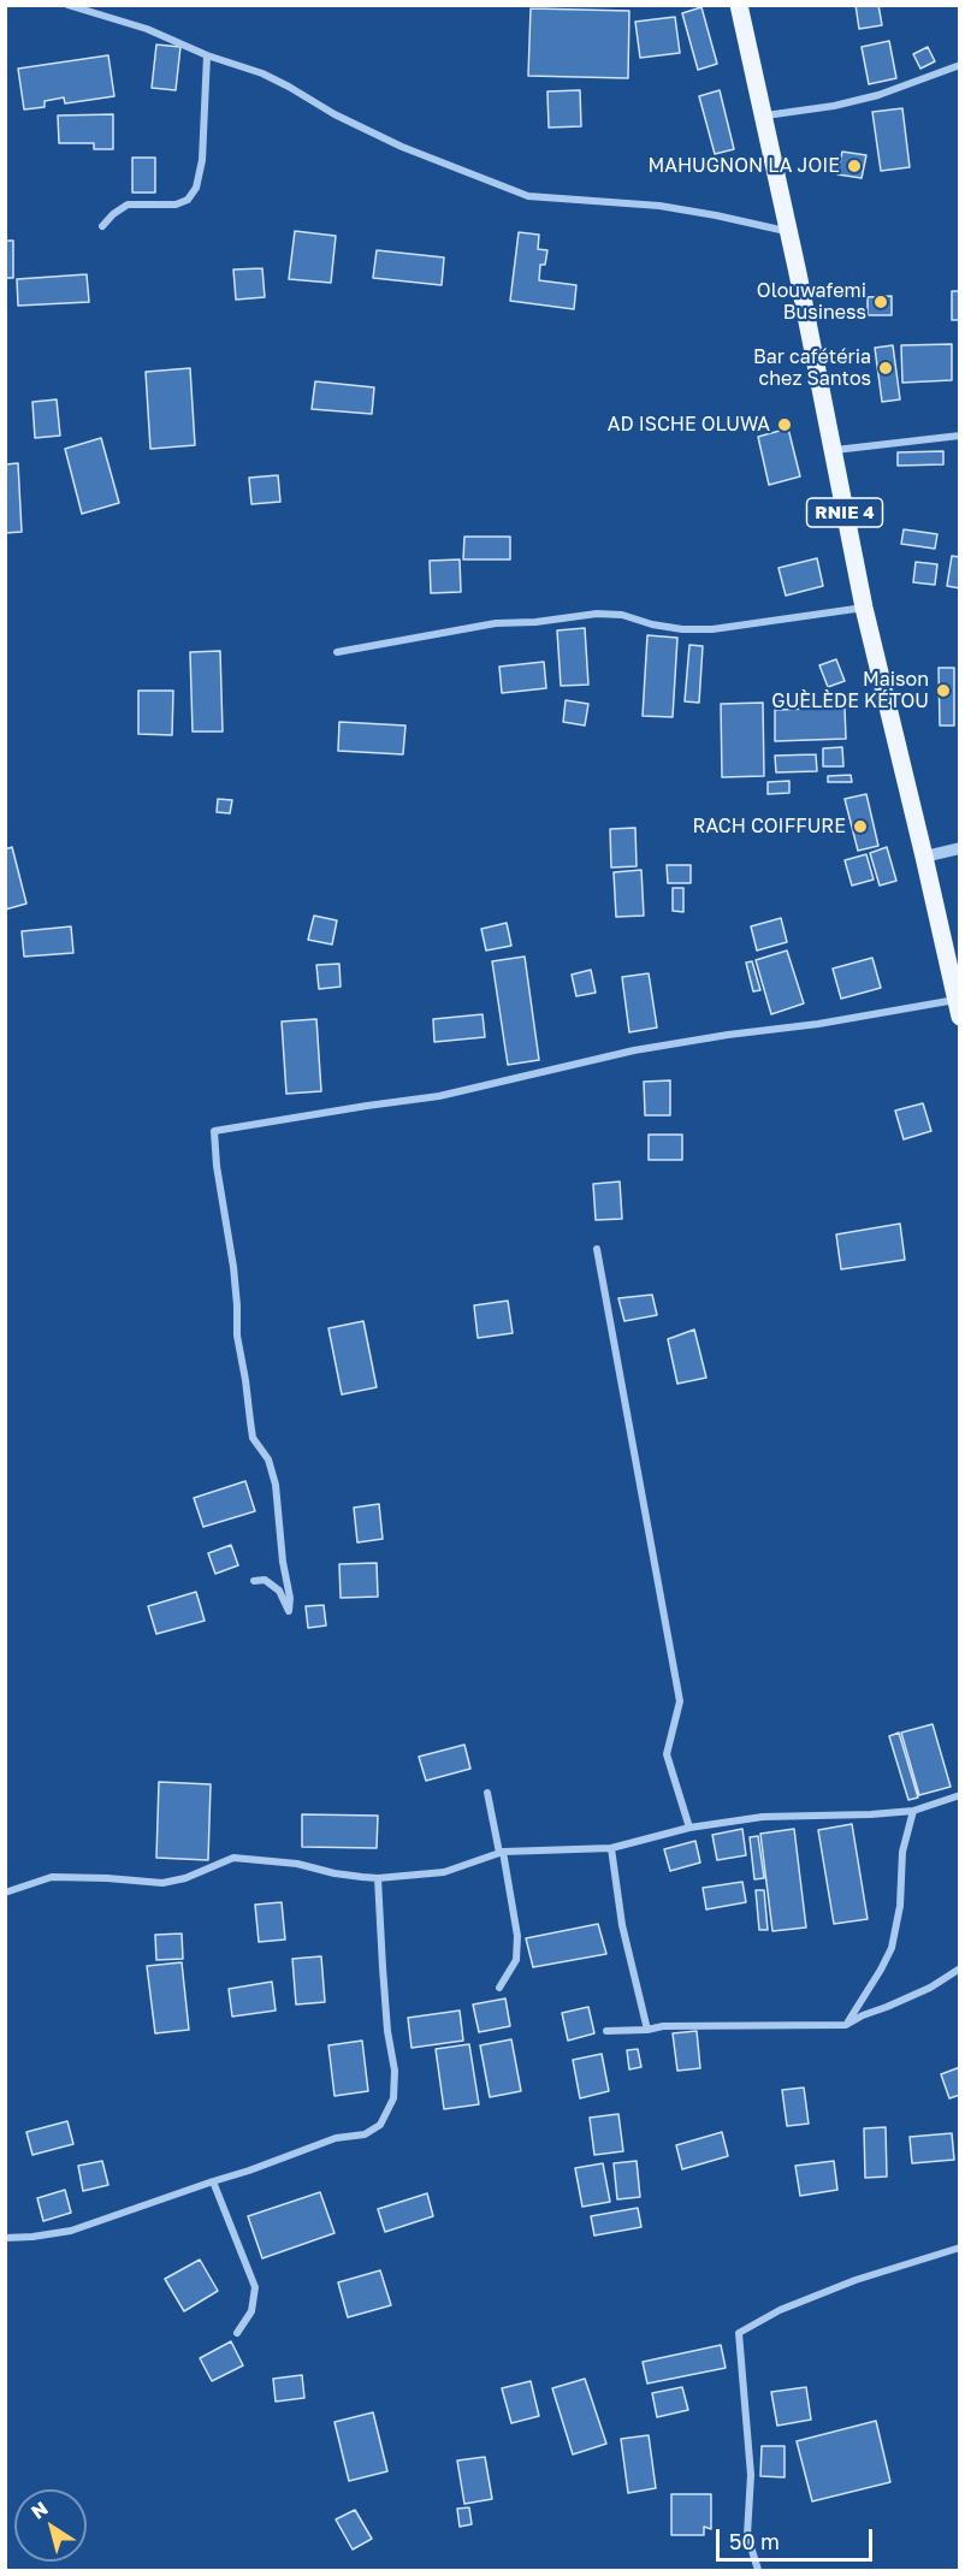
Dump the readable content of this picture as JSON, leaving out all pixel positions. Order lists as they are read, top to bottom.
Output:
{
  "streets": {
    "main road": ["RNIE 4"]
  },
  "places": [
    "MAHUGNON LA JOIE",
    "Olouwafemi Business",
    "Bar cafétéria chez Santos",
    "AD ISCHE OLUWA",
    "Maison GUÈLÈDE KÉTOU",
    "RACH COIFFURE"
  ],
  "scale_bar": "50 m",
  "north": "top left"
}
